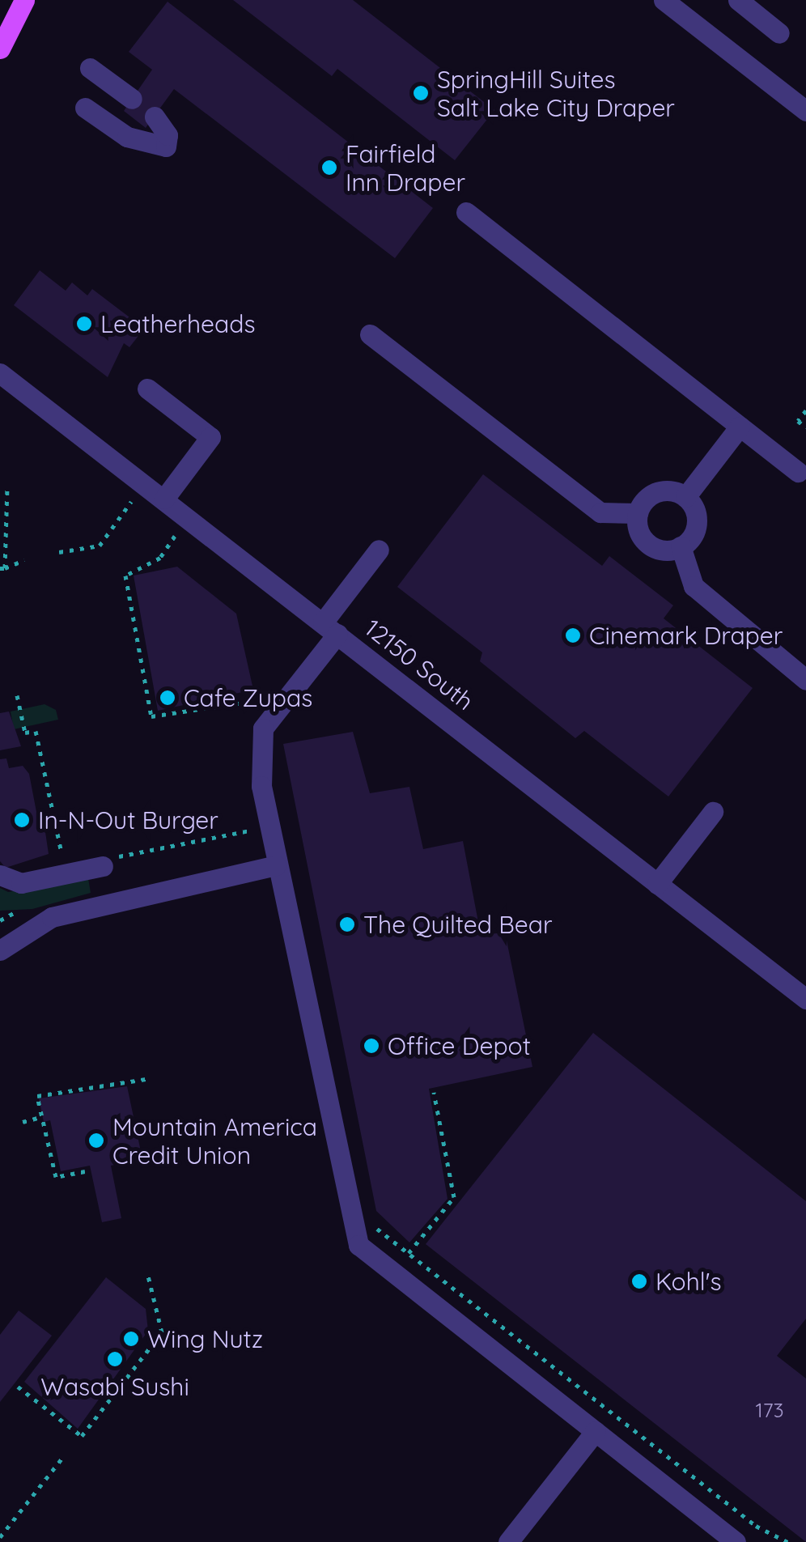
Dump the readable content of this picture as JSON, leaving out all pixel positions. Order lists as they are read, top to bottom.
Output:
{
  "streets": {
    "street": ["12150 South"]
  },
  "places": [
    "SpringHill Suites Salt Lake City Draper",
    "Fairfield Inn Draper",
    "Leatherheads",
    "Cinemark Draper",
    "Cafe Zupas",
    "In-N-Out Burger",
    "The Quilted Bear",
    "Office Depot",
    "Mountain America Credit Union",
    "Kohl's",
    "Wing Nutz",
    "Wasabi Sushi"
  ],
  "house_numbers": ["173"]
}
